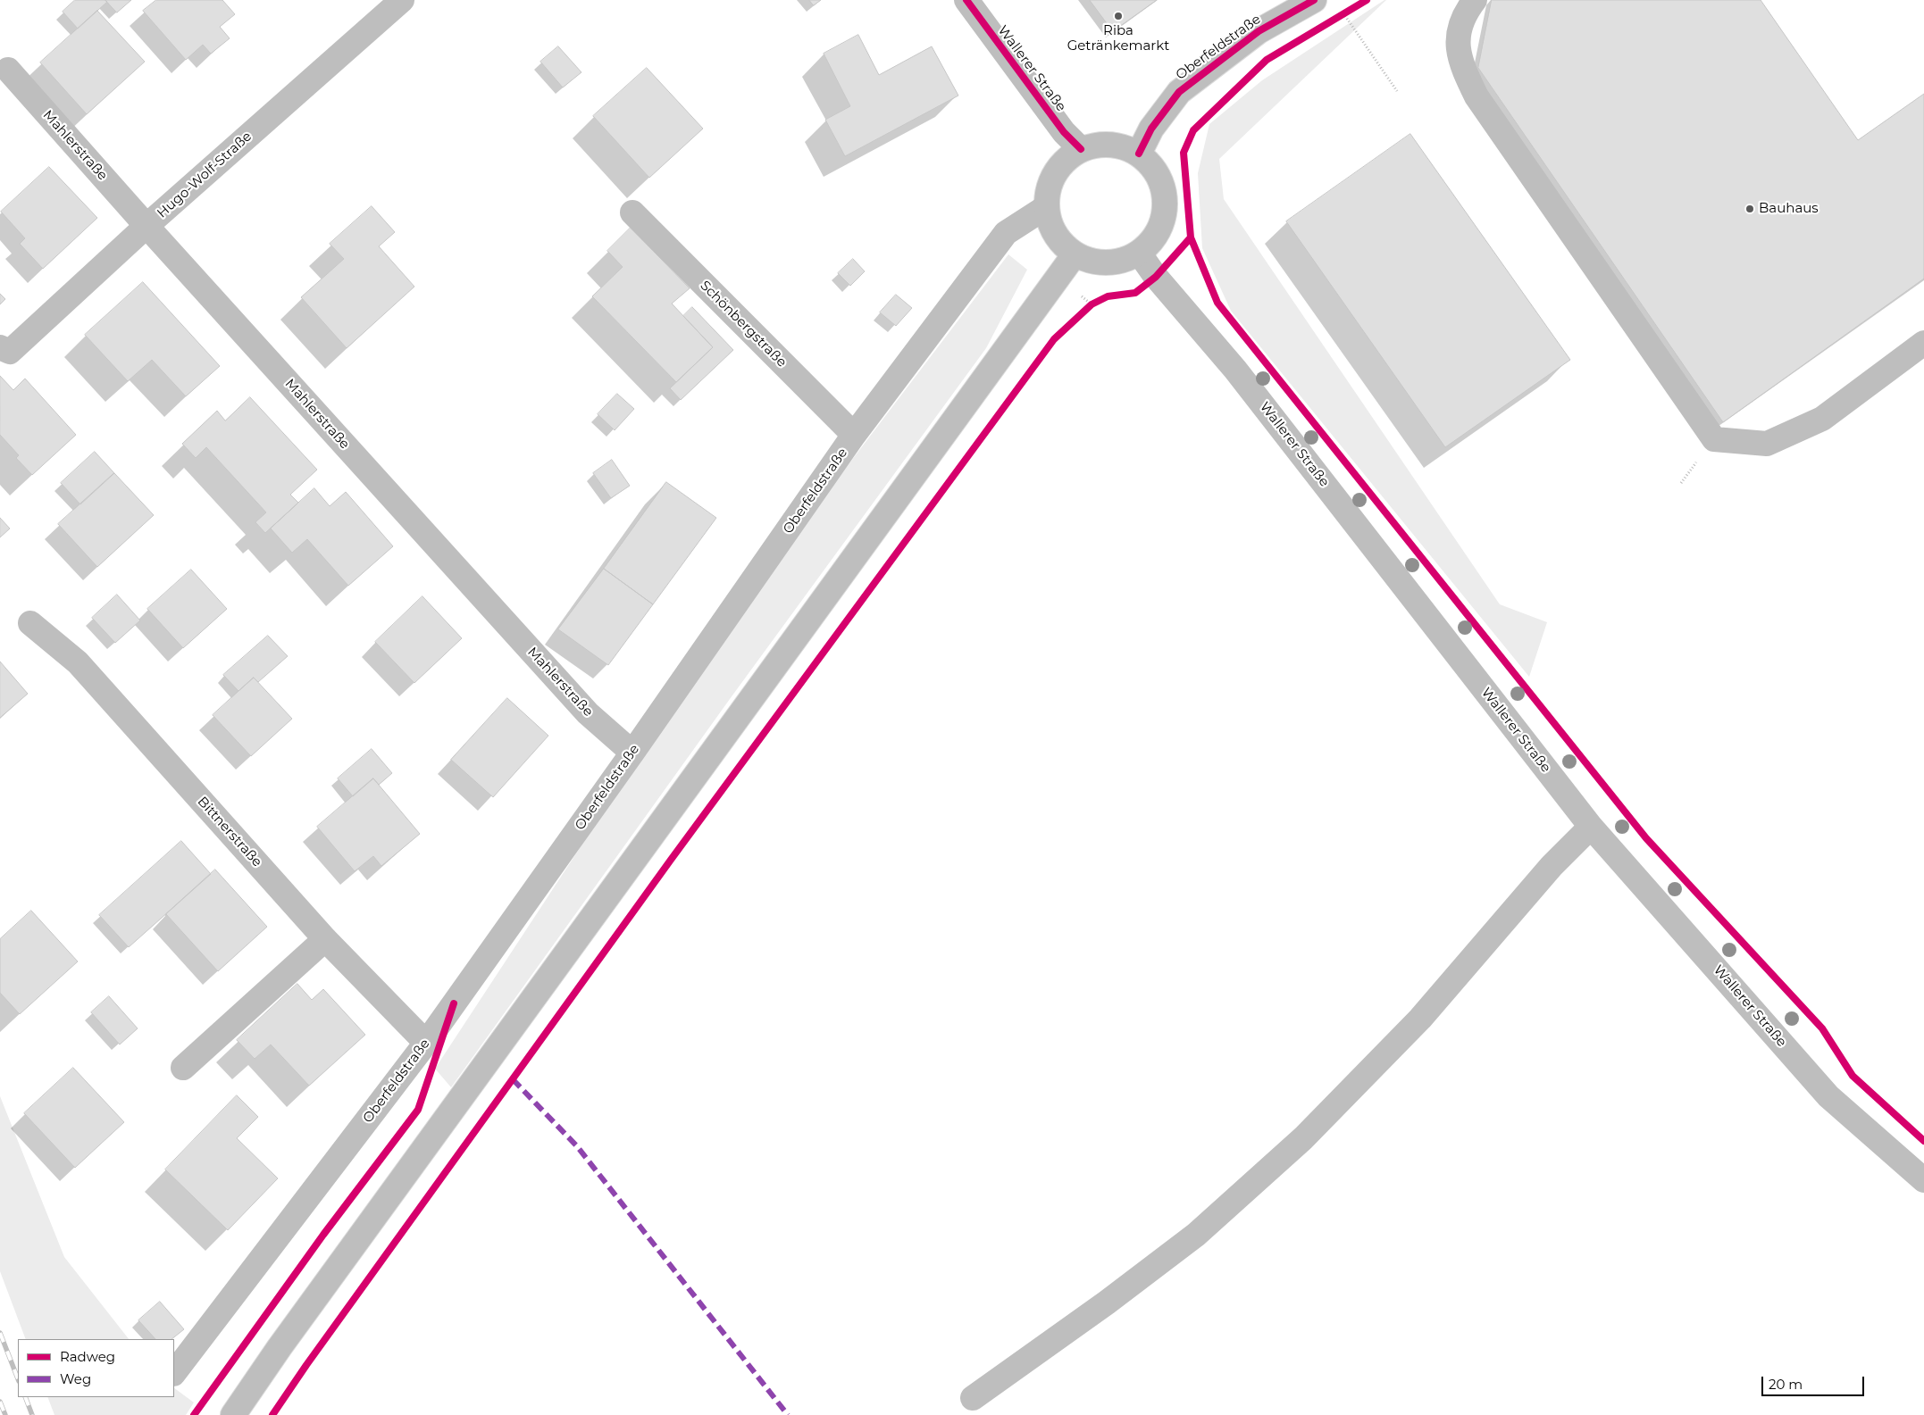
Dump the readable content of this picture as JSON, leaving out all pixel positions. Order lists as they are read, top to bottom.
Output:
{
  "streets": {
    "street": [
      "Oberfeldstraße",
      "Wallerer Straße",
      "Mahlerstraße",
      "Hugo-Wolf-Straße",
      "Schönbergstraße",
      "Bittnerstraße"
    ]
  },
  "crossings": [
    ["Oberfeldstraße", "Wallerer Straße"],
    ["Oberfeldstraße", "Mahlerstraße"],
    ["Oberfeldstraße", "Schönbergstraße"],
    ["Oberfeldstraße", "Bittnerstraße"],
    ["Mahlerstraße", "Hugo-Wolf-Straße"]
  ],
  "places": ["Riba Getränkemarkt", "Bauhaus"],
  "legend": ["Radweg", "Weg"],
  "scale_bar": "20 m"
}
